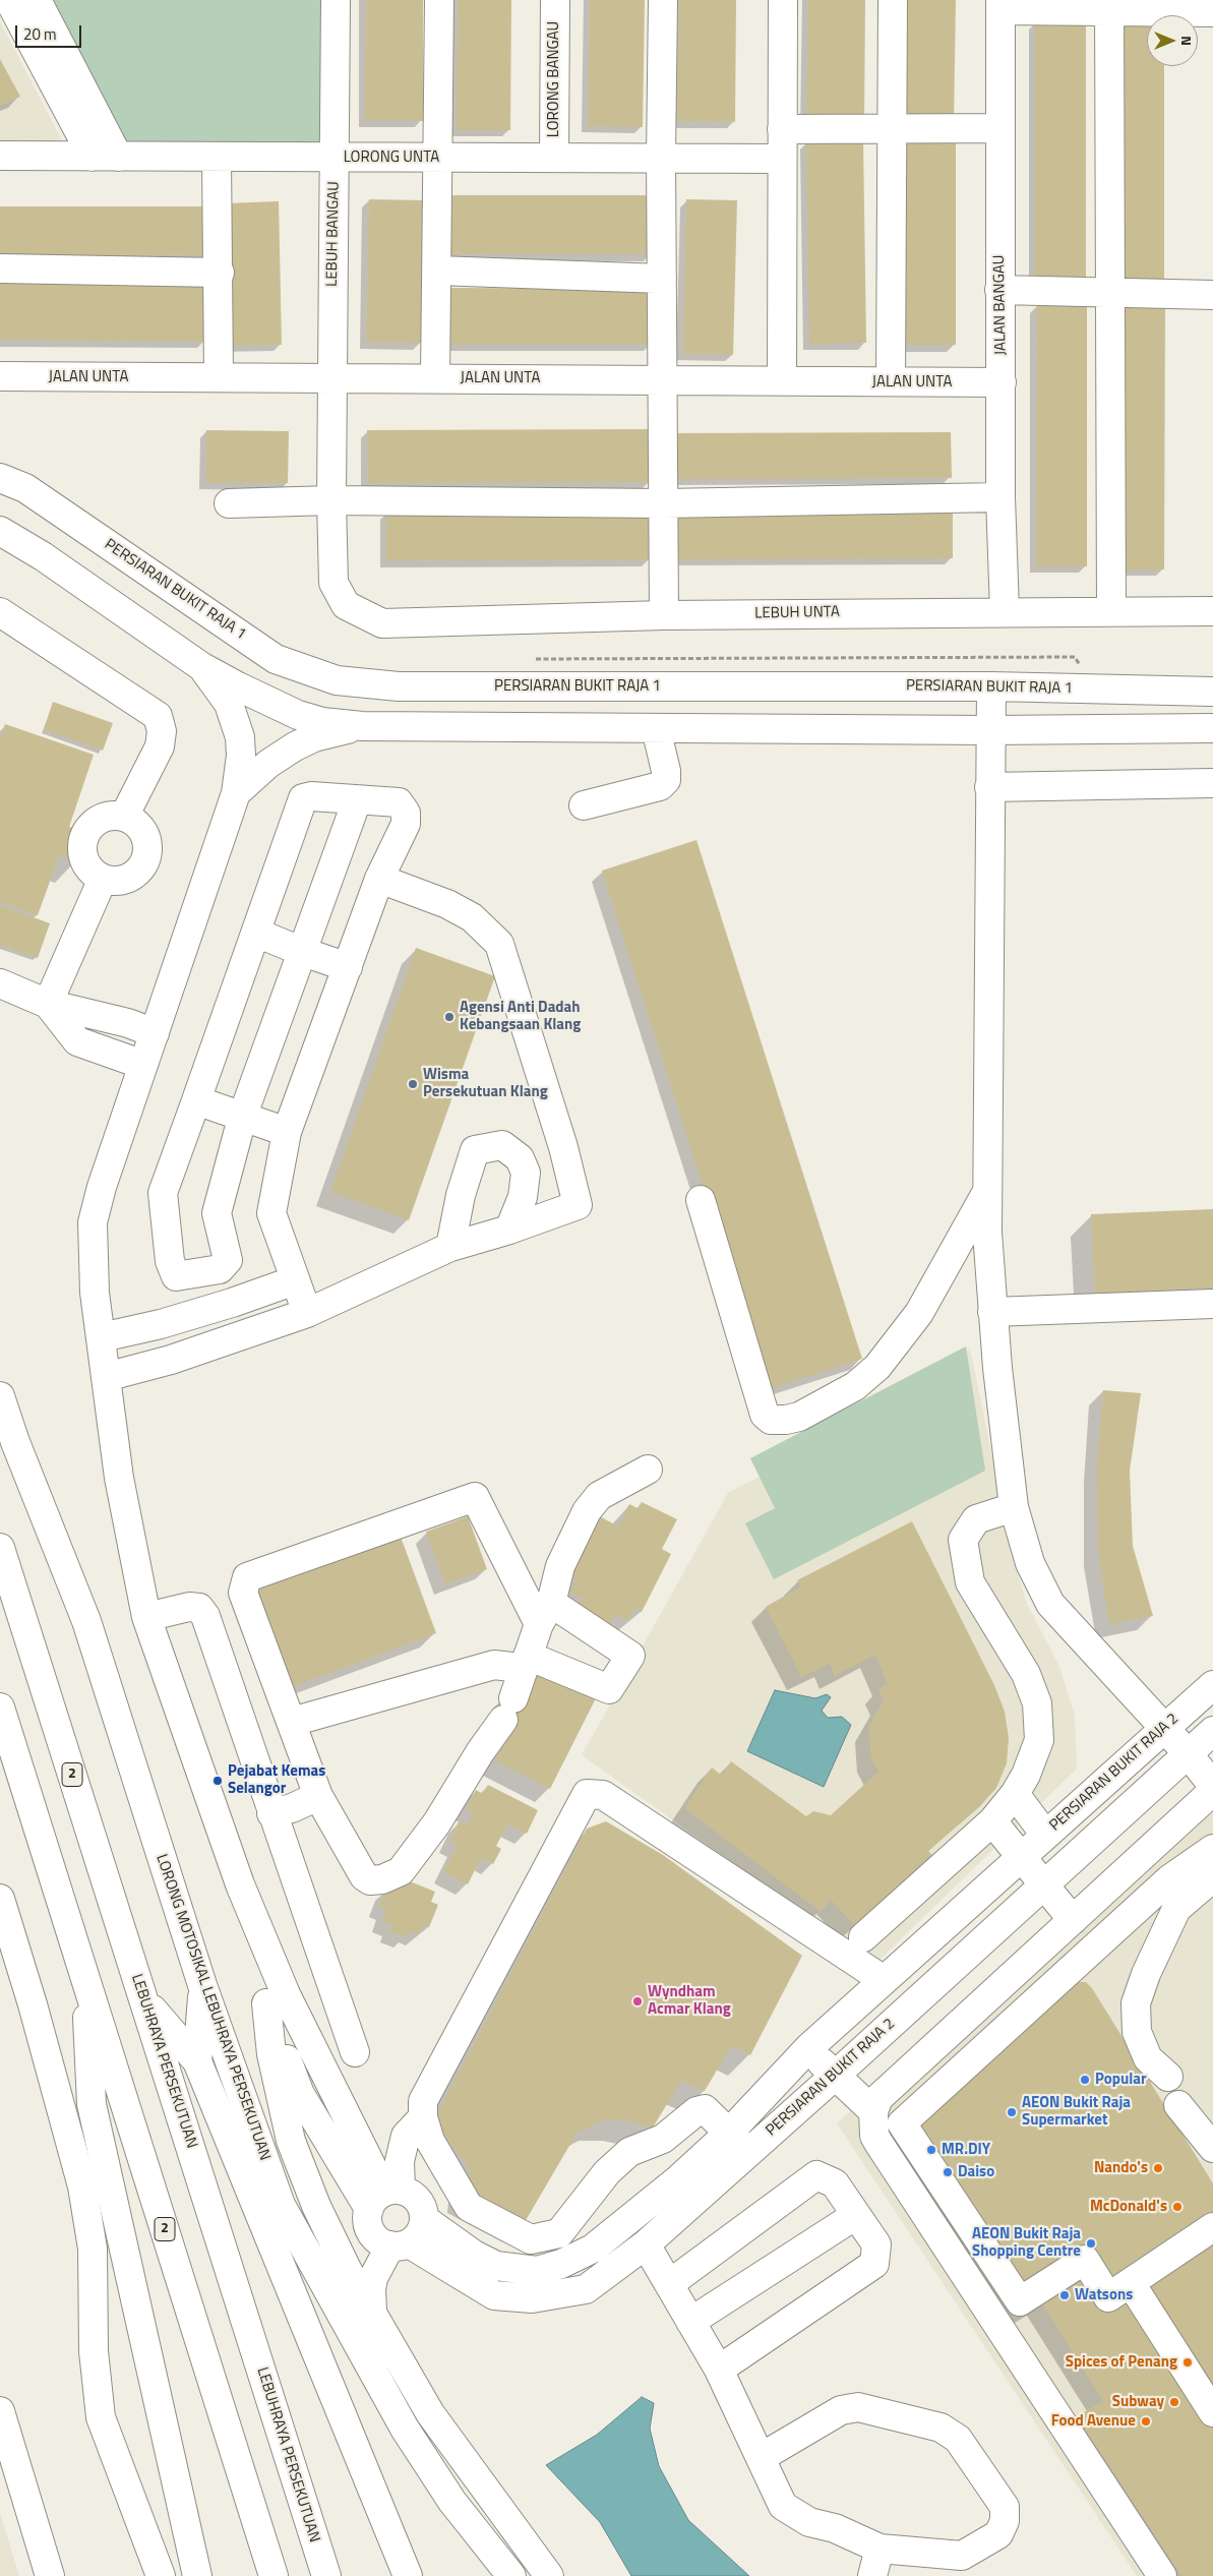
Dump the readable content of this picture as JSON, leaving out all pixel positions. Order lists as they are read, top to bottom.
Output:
{
  "streets": {
    "main road": [
      "LORONG BANGAU",
      "LORONG UNTA",
      "LEBUH BANGAU",
      "JALAN BANGAU",
      "JALAN UNTA",
      "PERSIARAN BUKIT RAJA 1",
      "LEBUH UNTA",
      "PERSIARAN BUKIT RAJA 2",
      "2",
      "LORONG MOTOSIKAL LEBUHRAYA PERSEKUTUAN",
      "LEBUHRAYA PERSEKUTUAN"
    ]
  },
  "crossings": [
    ["LORONG BANGAU", "LORONG UNTA"],
    ["LORONG UNTA", "LEBUH BANGAU"],
    ["LEBUH BANGAU", "JALAN UNTA"],
    ["LEBUH BANGAU", "LEBUH UNTA"],
    ["JALAN BANGAU", "JALAN UNTA"],
    ["JALAN BANGAU", "LEBUH UNTA"]
  ],
  "places": [
    "Agensi Anti Dadah Kebangsaan Klang",
    "Wisma Persekutuan Klang",
    "Pejabat Kemas Selangor",
    "Wyndham Acmar Klang",
    "Popular",
    "AEON Bukit Raja Supermarket",
    "MR.DIY",
    "Nando's",
    "Daiso",
    "McDonald's",
    "AEON Bukit Raja Shopping Centre",
    "Watsons",
    "Spices of Penang",
    "Subway",
    "Food Avenue"
  ],
  "scale_bar": "20 m",
  "north": "right"
}
